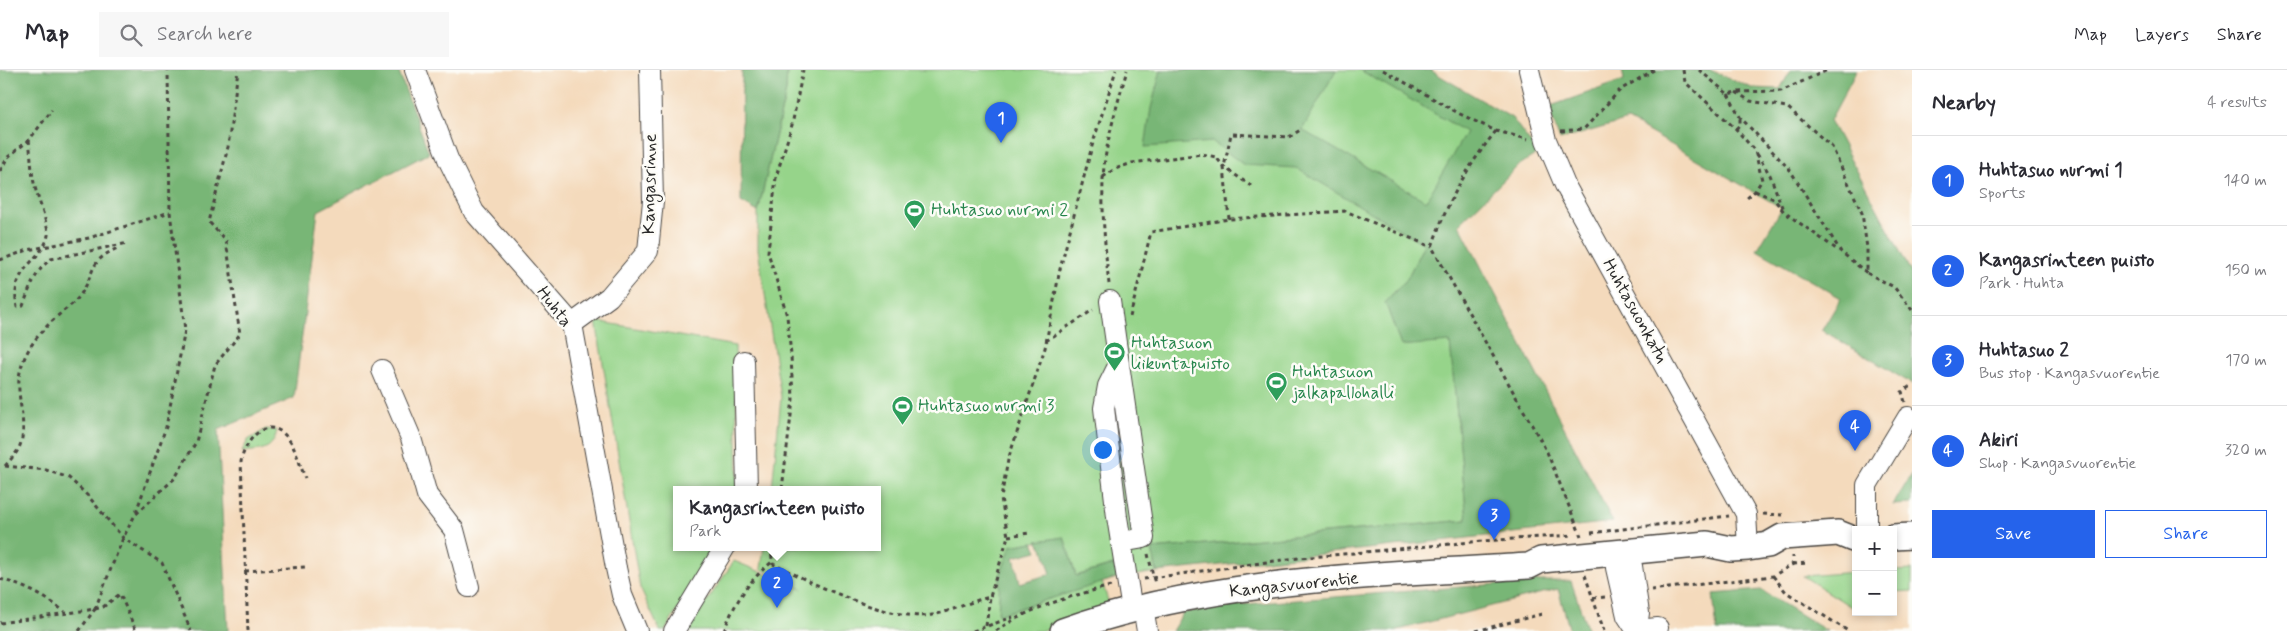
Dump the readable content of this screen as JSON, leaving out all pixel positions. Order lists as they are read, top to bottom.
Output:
{
  "streets": {
    "main road": ["Kangasvuorentie"],
    "street": ["Kangasrinne", "Huhta", "Huhtasuonkatu"]
  },
  "crossings": [
    ["Kangasrinne", "Huhta"],
    ["Huhtasuonkatu", "Kangasvuorentie"]
  ],
  "places": {
    "sports": [
      "Huhtasuo nurmi 2",
      "Huhtasuon liikuntapuisto",
      "Huhtasuon jalkapallohalli",
      "Huhtasuo nurmi 3"
    ]
  },
  "page": {
    "header": "Map",
    "search": "Search here",
    "nav": ["Map", "Layers", "Share"],
    "heading": ["Nearby", "4 results"],
    "pins": [
      "1",
      "4",
      "3",
      "2"
    ],
    "list": [
      {
        "mark": "1",
        "name": "Huhtasuo nurmi 1",
        "note": "Sports",
        "value": "140 m"
      },
      {
        "mark": "2",
        "name": "Kangasrinteen puisto",
        "note": "Park · Huhta",
        "value": "150 m"
      },
      {
        "mark": "3",
        "name": "Huhtasuo 2",
        "note": "Bus stop · Kangasvuorentie",
        "value": "170 m"
      },
      {
        "mark": "4",
        "name": "Akiri",
        "note": "Shop · Kangasvuorentie",
        "value": "320 m"
      }
    ],
    "popup": ["Kangasrinteen puisto", "Park"],
    "buttons": ["Save", "Share"],
    "map_buttons": ["+", "−"]
  }
}
